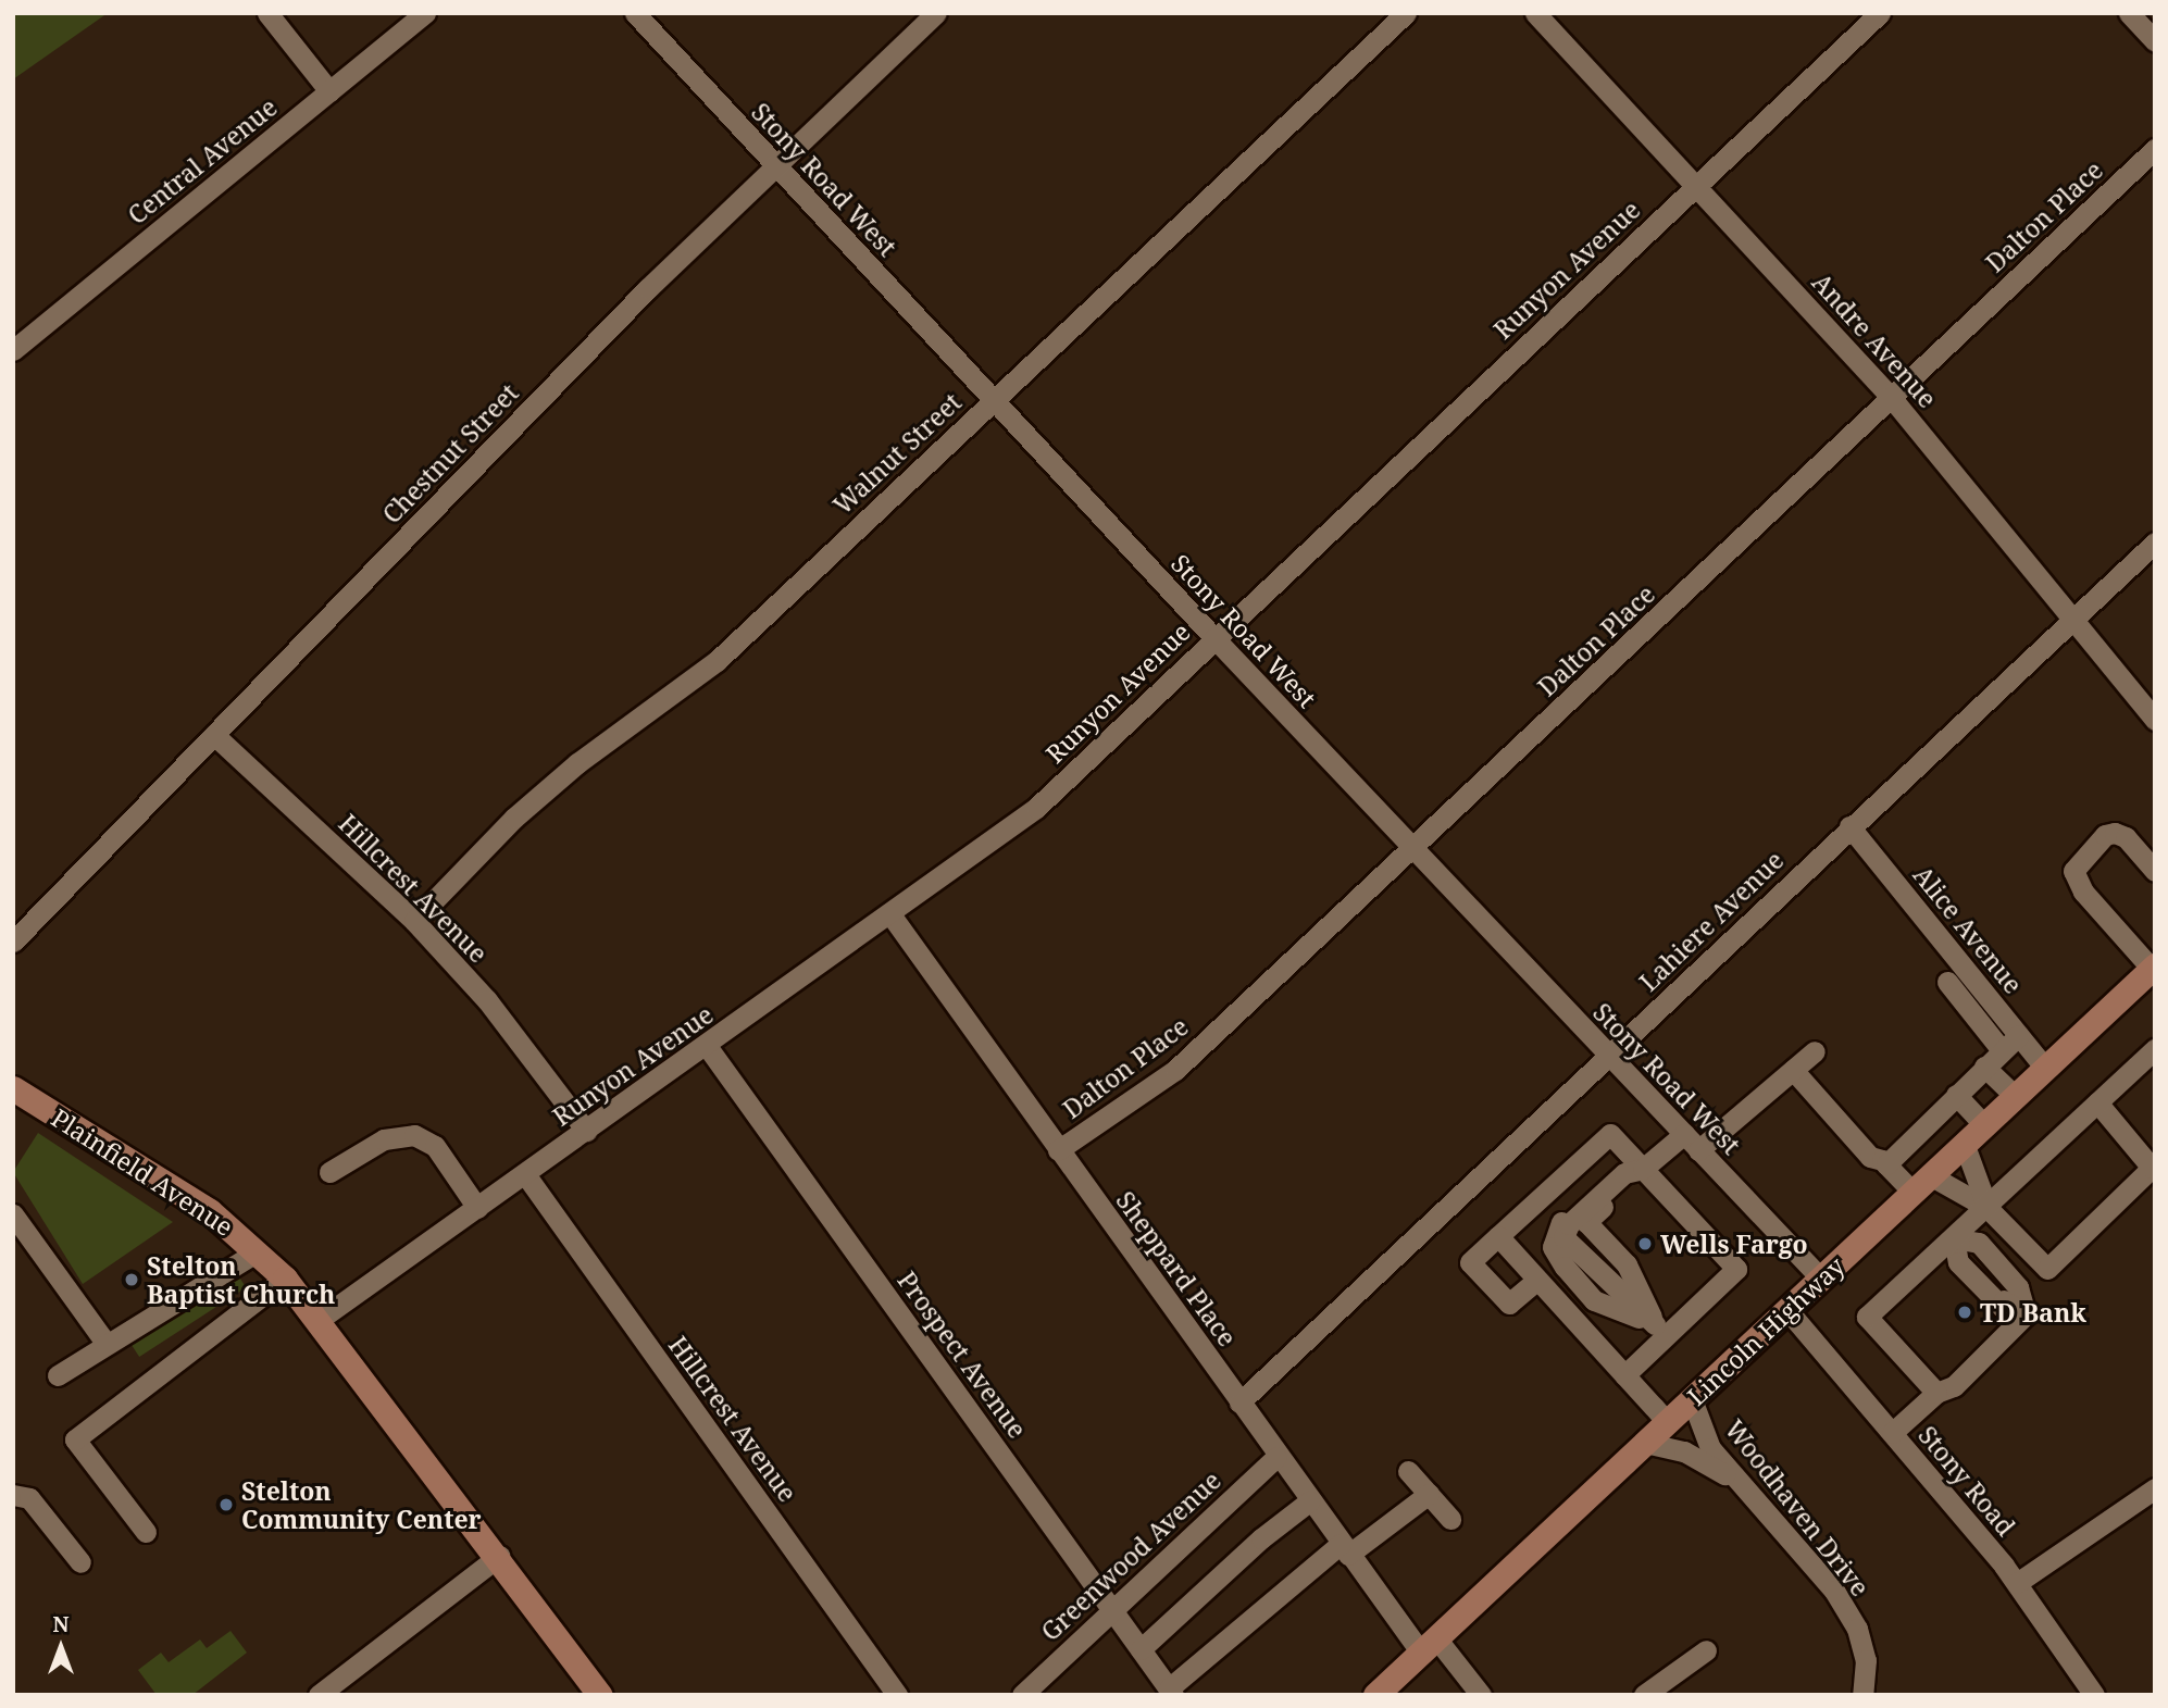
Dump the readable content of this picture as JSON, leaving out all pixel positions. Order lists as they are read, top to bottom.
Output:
{
  "streets": {
    "main road": ["Plainfield Avenue", "Lincoln Highway"],
    "street": [
      "Central Avenue",
      "Stony Road West",
      "Dalton Place",
      "Runyon Avenue",
      "Andre Avenue",
      "Chestnut Street",
      "Walnut Street",
      "Hillcrest Avenue",
      "Lahiere Avenue",
      "Alice Avenue",
      "Sheppard Place",
      "Prospect Avenue",
      "Stony Road",
      "Woodhaven Drive",
      "Greenwood Avenue"
    ]
  },
  "crossings": [
    ["Stony Road West", "Dalton Place"],
    ["Stony Road West", "Runyon Avenue"],
    ["Stony Road West", "Chestnut Street"],
    ["Stony Road West", "Walnut Street"],
    ["Stony Road West", "Lahiere Avenue"],
    ["Stony Road West", "Lincoln Highway"],
    ["Dalton Place", "Andre Avenue"],
    ["Dalton Place", "Sheppard Place"],
    ["Runyon Avenue", "Andre Avenue"],
    ["Runyon Avenue", "Hillcrest Avenue"],
    ["Runyon Avenue", "Plainfield Avenue"],
    ["Runyon Avenue", "Sheppard Place"],
    ["Runyon Avenue", "Prospect Avenue"],
    ["Andre Avenue", "Lahiere Avenue"],
    ["Chestnut Street", "Hillcrest Avenue"],
    ["Walnut Street", "Hillcrest Avenue"],
    ["Lahiere Avenue", "Alice Avenue"],
    ["Lahiere Avenue", "Sheppard Place"],
    ["Alice Avenue", "Lincoln Highway"],
    ["Sheppard Place", "Lincoln Highway"],
    ["Sheppard Place", "Greenwood Avenue"],
    ["Lincoln Highway", "Stony Road"],
    ["Lincoln Highway", "Woodhaven Drive"],
    ["Prospect Avenue", "Greenwood Avenue"]
  ],
  "places": [
    "Wells Fargo",
    "Stelton Baptist Church",
    "TD Bank",
    "Stelton Community Center"
  ],
  "north": "top"
}
